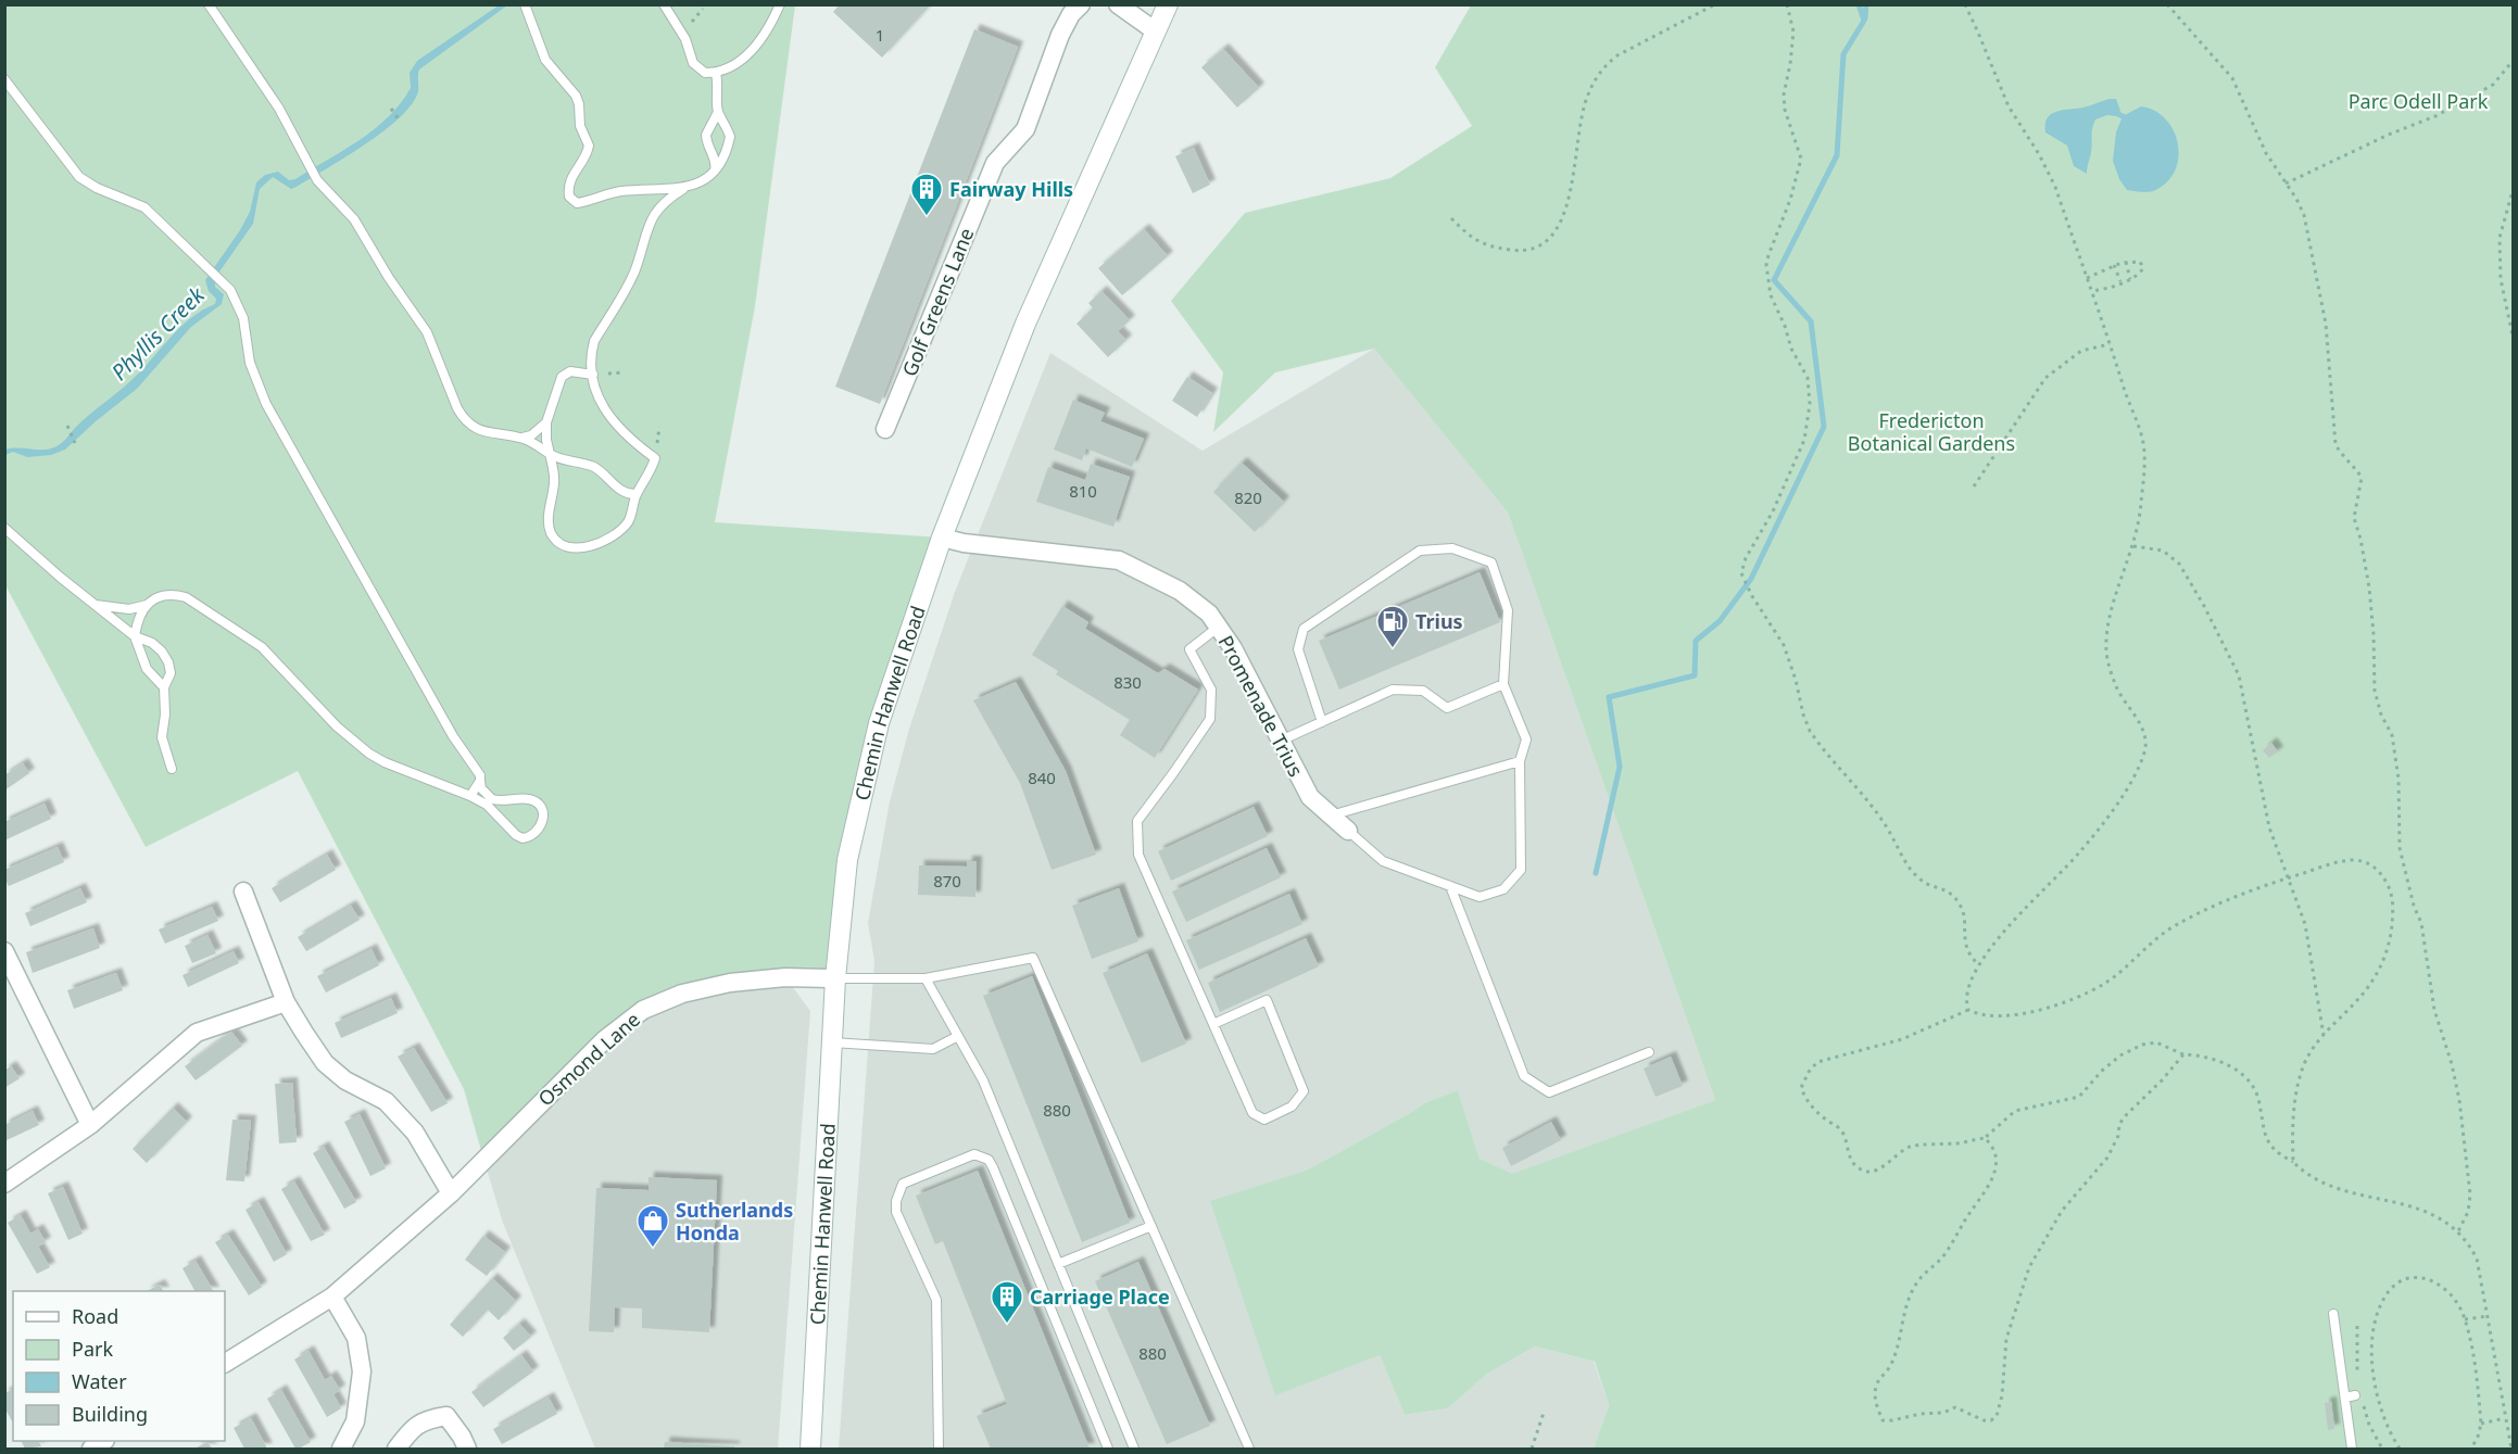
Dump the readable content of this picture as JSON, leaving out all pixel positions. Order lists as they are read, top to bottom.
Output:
{
  "streets": {
    "main road": ["Chemin Hanwell Road"],
    "street": ["Golf Greens Lane", "Promenade Trius", "Osmond Lane"]
  },
  "crossings": [
    ["Chemin Hanwell Road", "Promenade Trius"],
    ["Chemin Hanwell Road", "Osmond Lane"]
  ],
  "water": ["Phyllis Creek"],
  "parks": ["Parc Odell Park", "Fredericton Botanical Gardens"],
  "places": {
    "building": ["Fairway Hills", "Carriage Place"],
    "fuel station": ["Trius"],
    "shop": ["Sutherlands Honda"]
  },
  "house_numbers": [
    "1",
    "810",
    "820",
    "830",
    "840",
    "870",
    "880",
    "880"
  ],
  "legend": [
    "Road",
    "Park",
    "Water",
    "Building"
  ]
}
